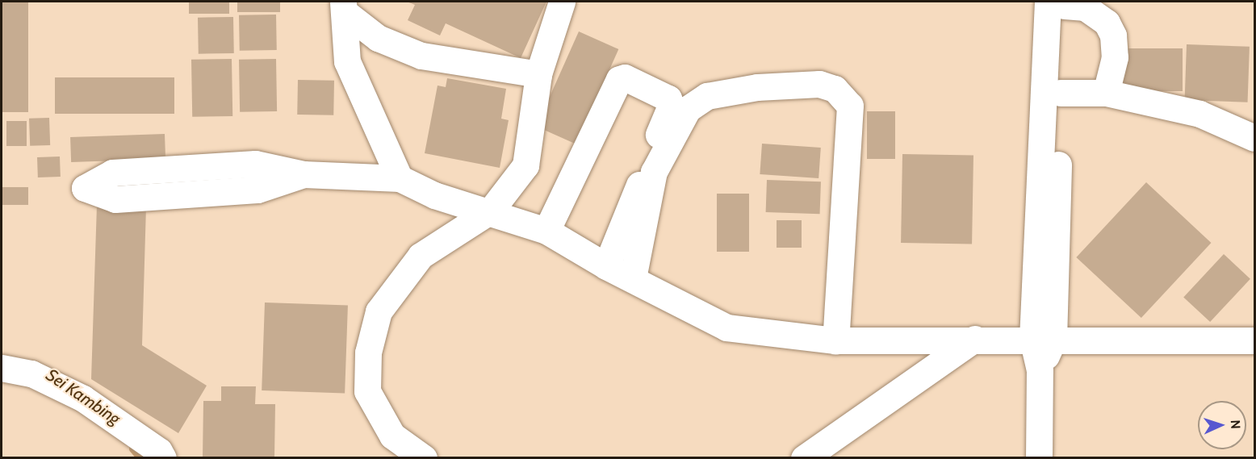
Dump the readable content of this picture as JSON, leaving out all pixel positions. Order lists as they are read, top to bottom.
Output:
{
  "water": ["Sei Kambing"],
  "north": "right"
}
